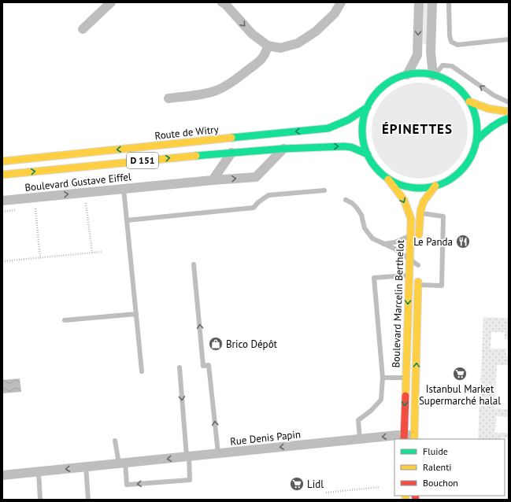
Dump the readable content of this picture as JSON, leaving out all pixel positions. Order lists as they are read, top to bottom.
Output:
{
  "streets": {
    "main road": ["Route de Witry", "D 151", "Boulevard Marcelin Berthelot"],
    "street": ["Boulevard Gustave Eiffel", "Rue Denis Papin"]
  },
  "crossings": [
    ["D 151", "Boulevard Gustave Eiffel"],
    ["Boulevard Marcelin Berthelot", "Rue Denis Papin"]
  ],
  "one_way": ["Boulevard Gustave Eiffel", "Rue Denis Papin"],
  "districts": ["ÉPINETTES"],
  "places": {
    "restaurant": ["Le Panda"],
    "shop": ["Brico Dépôt"],
    "supermarket": ["Istanbul Market Supermarché halal", "Lidl"]
  },
  "legend": ["Fluide", "Ralenti", "Bouchon"]
}
